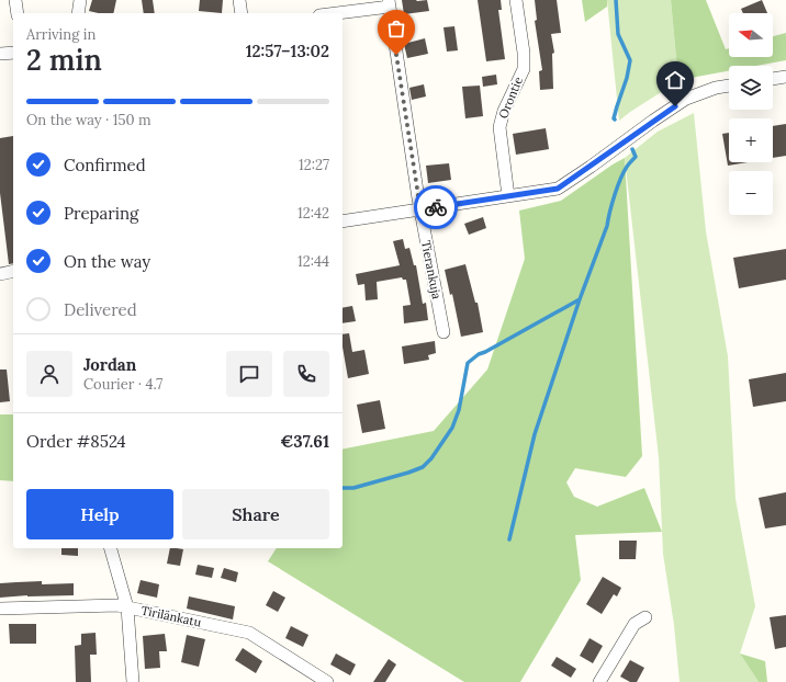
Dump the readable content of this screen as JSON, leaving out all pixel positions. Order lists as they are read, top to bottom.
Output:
{
  "streets": {
    "street": ["Orontie", "Tierankuja", "Tirilänkatu"]
  },
  "north": "left",
  "page": {
    "map_buttons": ["+", "−"],
    "heading": ["2 min", "Arriving in", "12:57–13:02"],
    "panel": [
      "Jordan",
      "Courier · 4.7",
      "Order #8524",
      "€37.61"
    ],
    "bar": "On the way · 150 m",
    "list": [
      ["Confirmed", "12:27"],
      ["Preparing", "12:42"],
      ["On the way", "12:44"],
      "Delivered"
    ],
    "buttons": ["Help", "Share"]
  }
}
